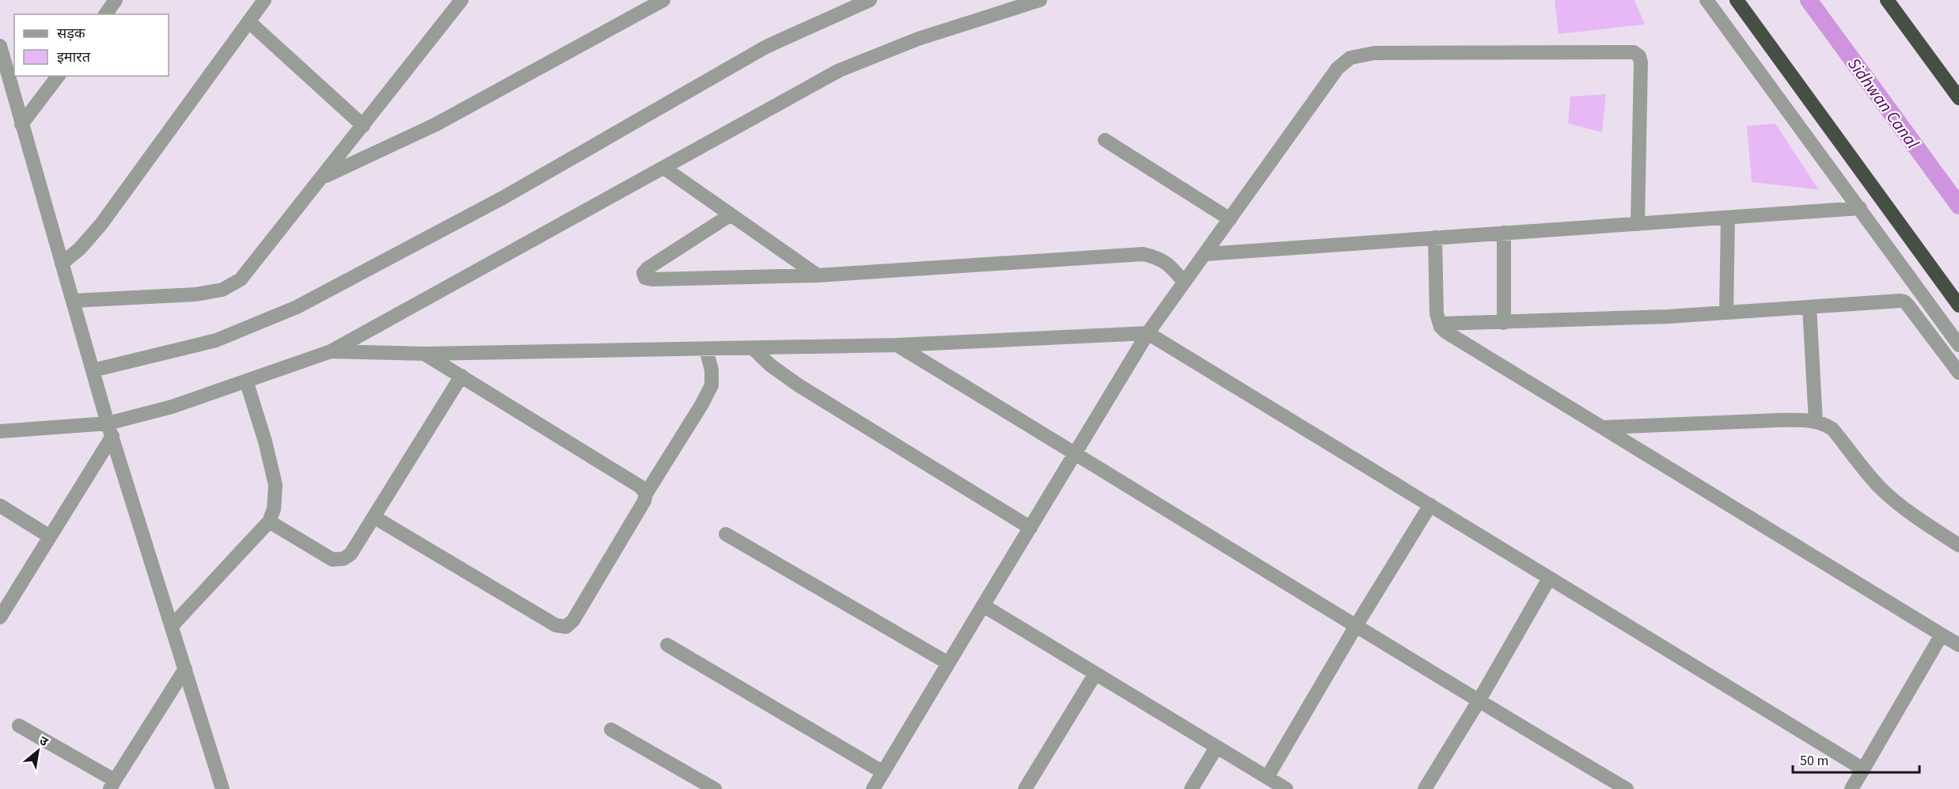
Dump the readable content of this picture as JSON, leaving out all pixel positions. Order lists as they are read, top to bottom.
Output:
{
  "water": ["Sidhwan Canal"],
  "legend": ["सड़क", "इमारत"],
  "scale_bar": "50 m",
  "north": "top right"
}
